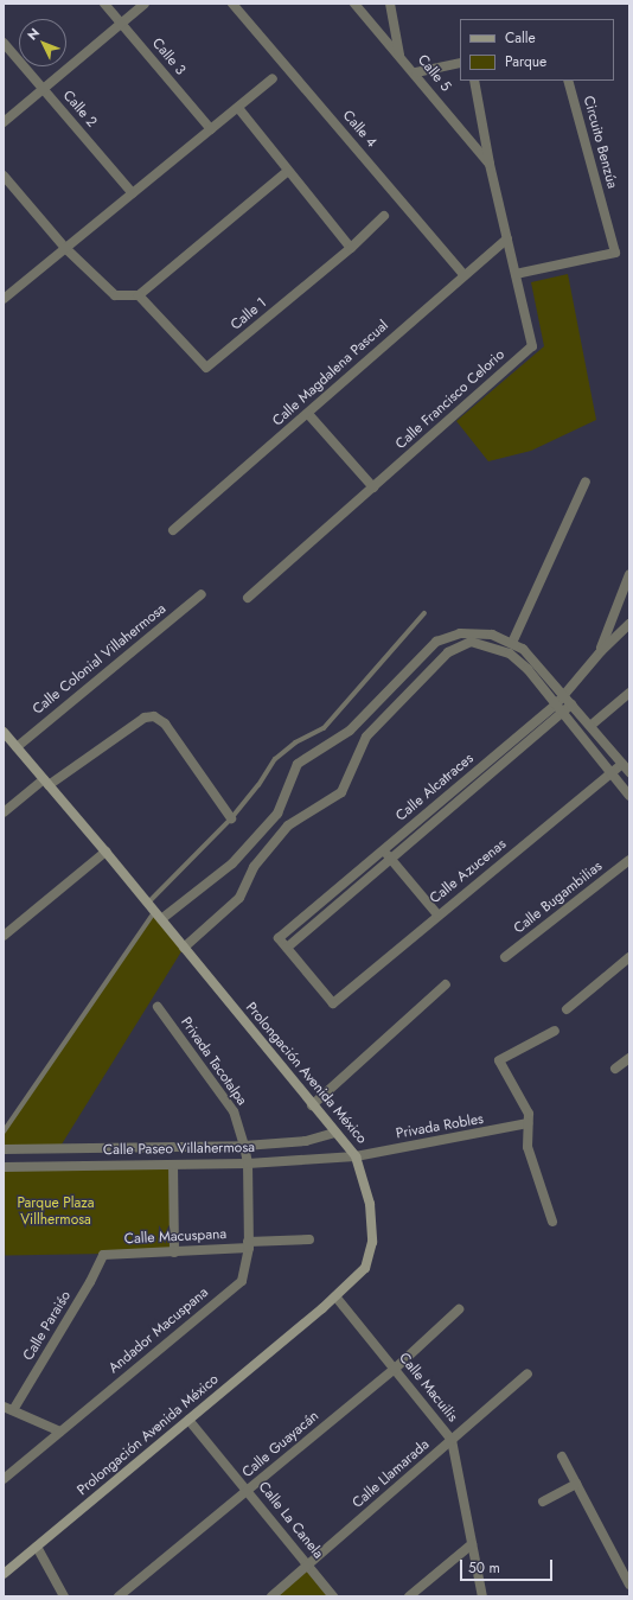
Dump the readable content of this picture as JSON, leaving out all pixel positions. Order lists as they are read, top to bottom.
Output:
{
  "streets": {
    "main road": ["Prolongación Avenida México"],
    "street": [
      "Calle 3",
      "Calle 5",
      "Calle 2",
      "Calle 4",
      "Circuito Benzúa",
      "Calle 1",
      "Calle Magdalena Pascual",
      "Calle Francisco Celorio",
      "Calle Colonial Villahermosa",
      "Calle Alcatraces",
      "Calle Azucenas",
      "Calle Bugambilias",
      "Privada Tacotalpa",
      "Privada Robles",
      "Calle Paseo Villahermosa",
      "Calle Macuspana",
      "Calle Paraiśo",
      "Andador Macuspana",
      "Calle Macuilis",
      "Calle Guayacán",
      "Calle Llamarada",
      "Calle La Canela"
    ]
  },
  "crossings": [
    ["Calle 5", "Calle Francisco Celorio"],
    ["Calle 4", "Calle Magdalena Pascual"],
    ["Circuito Benzúa", "Calle Francisco Celorio"],
    ["Calle Magdalena Pascual", "Calle Francisco Celorio"],
    ["Calle Colonial Villahermosa", "Prolongación Avenida México"],
    ["Calle Alcatraces", "Calle Azucenas"],
    ["Privada Tacotalpa", "Calle Paseo Villahermosa"],
    ["Privada Tacotalpa", "Andador Macuspana"],
    ["Prolongación Avenida México", "Privada Robles"],
    ["Prolongación Avenida México", "Calle Paseo Villahermosa"],
    ["Prolongación Avenida México", "Calle Macuilis"],
    ["Prolongación Avenida México", "Calle La Canela"],
    ["Privada Robles", "Calle Paseo Villahermosa"],
    ["Calle Paseo Villahermosa", "Andador Macuspana"],
    ["Calle Macuspana", "Calle Paraiśo"],
    ["Calle Macuspana", "Andador Macuspana"],
    ["Calle Macuilis", "Calle Guayacán"],
    ["Calle Macuilis", "Calle Llamarada"],
    ["Calle Guayacán", "Calle La Canela"],
    ["Calle Llamarada", "Calle La Canela"]
  ],
  "parks": ["Parque Plaza Villhermosa"],
  "legend": ["Calle", "Parque"],
  "scale_bar": "50 m",
  "north": "top left"
}
